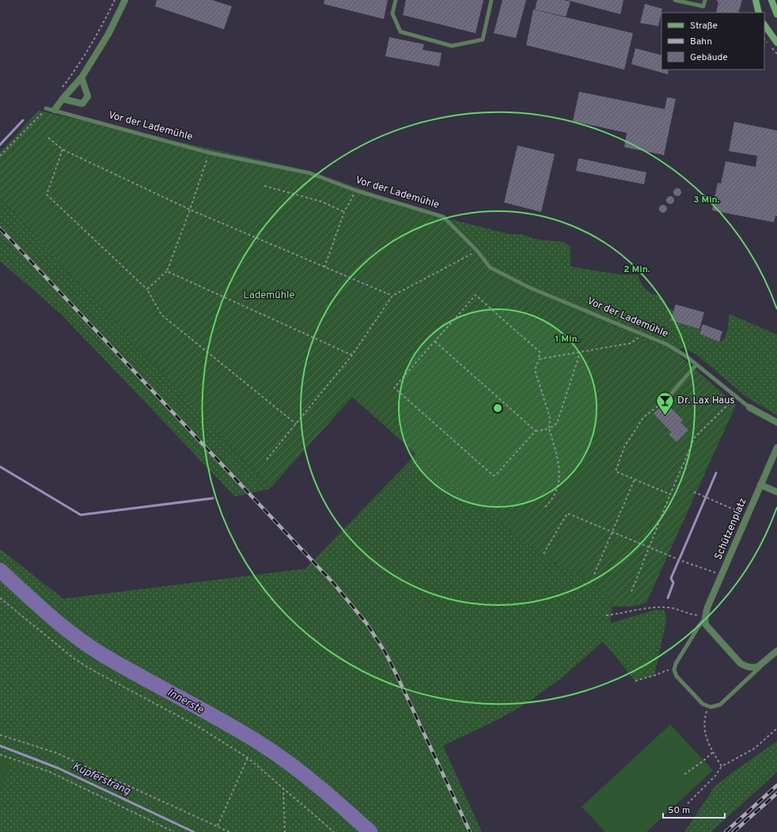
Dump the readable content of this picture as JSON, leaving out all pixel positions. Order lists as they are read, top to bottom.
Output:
{
  "streets": {
    "street": ["Vor der Lademühle", "Schützenplatz"]
  },
  "water": ["Innerste", "Kupferstrang"],
  "parks": ["Lademühle"],
  "places": {
    "bar": ["Dr. Lax Haus"]
  },
  "legend": ["Straße", "Bahn", "Gebäude"],
  "scale_bar": "50 m",
  "rings": ["3 Min.", "2 Min.", "1 Min."]
}
